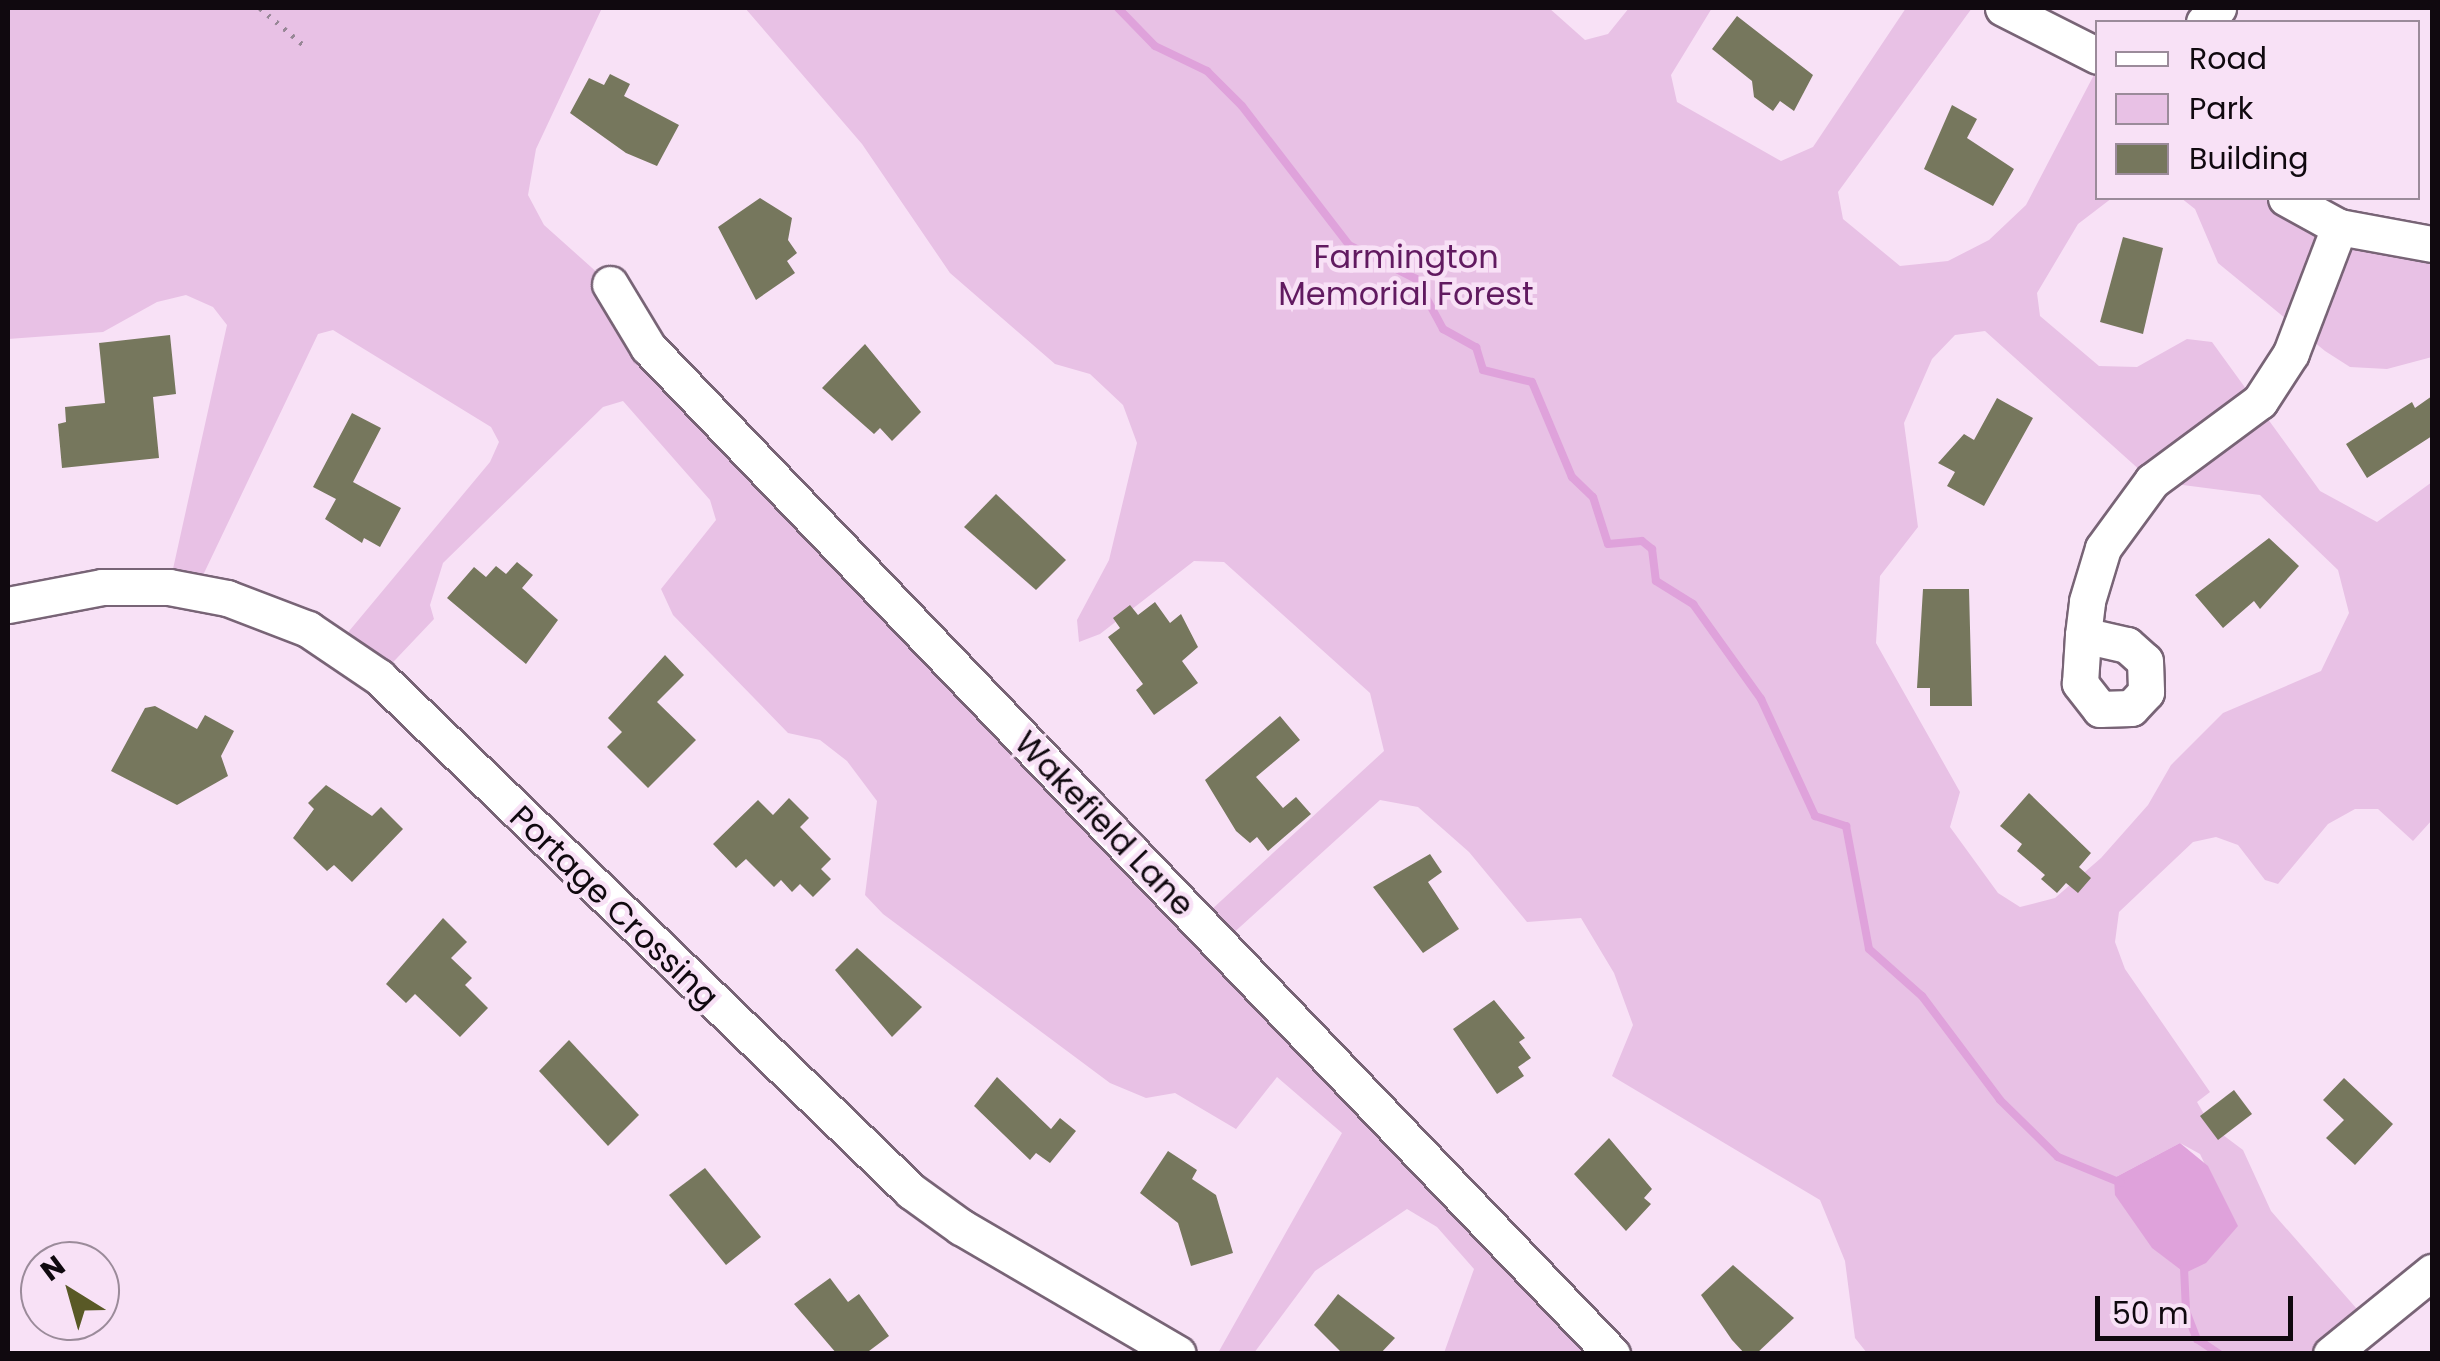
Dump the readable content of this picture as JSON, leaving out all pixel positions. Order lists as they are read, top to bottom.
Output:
{
  "streets": {
    "street": ["Wakefield Lane", "Portage Crossing"]
  },
  "parks": ["Farmington Memorial Forest"],
  "legend": ["Road", "Park", "Building"],
  "scale_bar": "50 m",
  "north": "top left"
}
